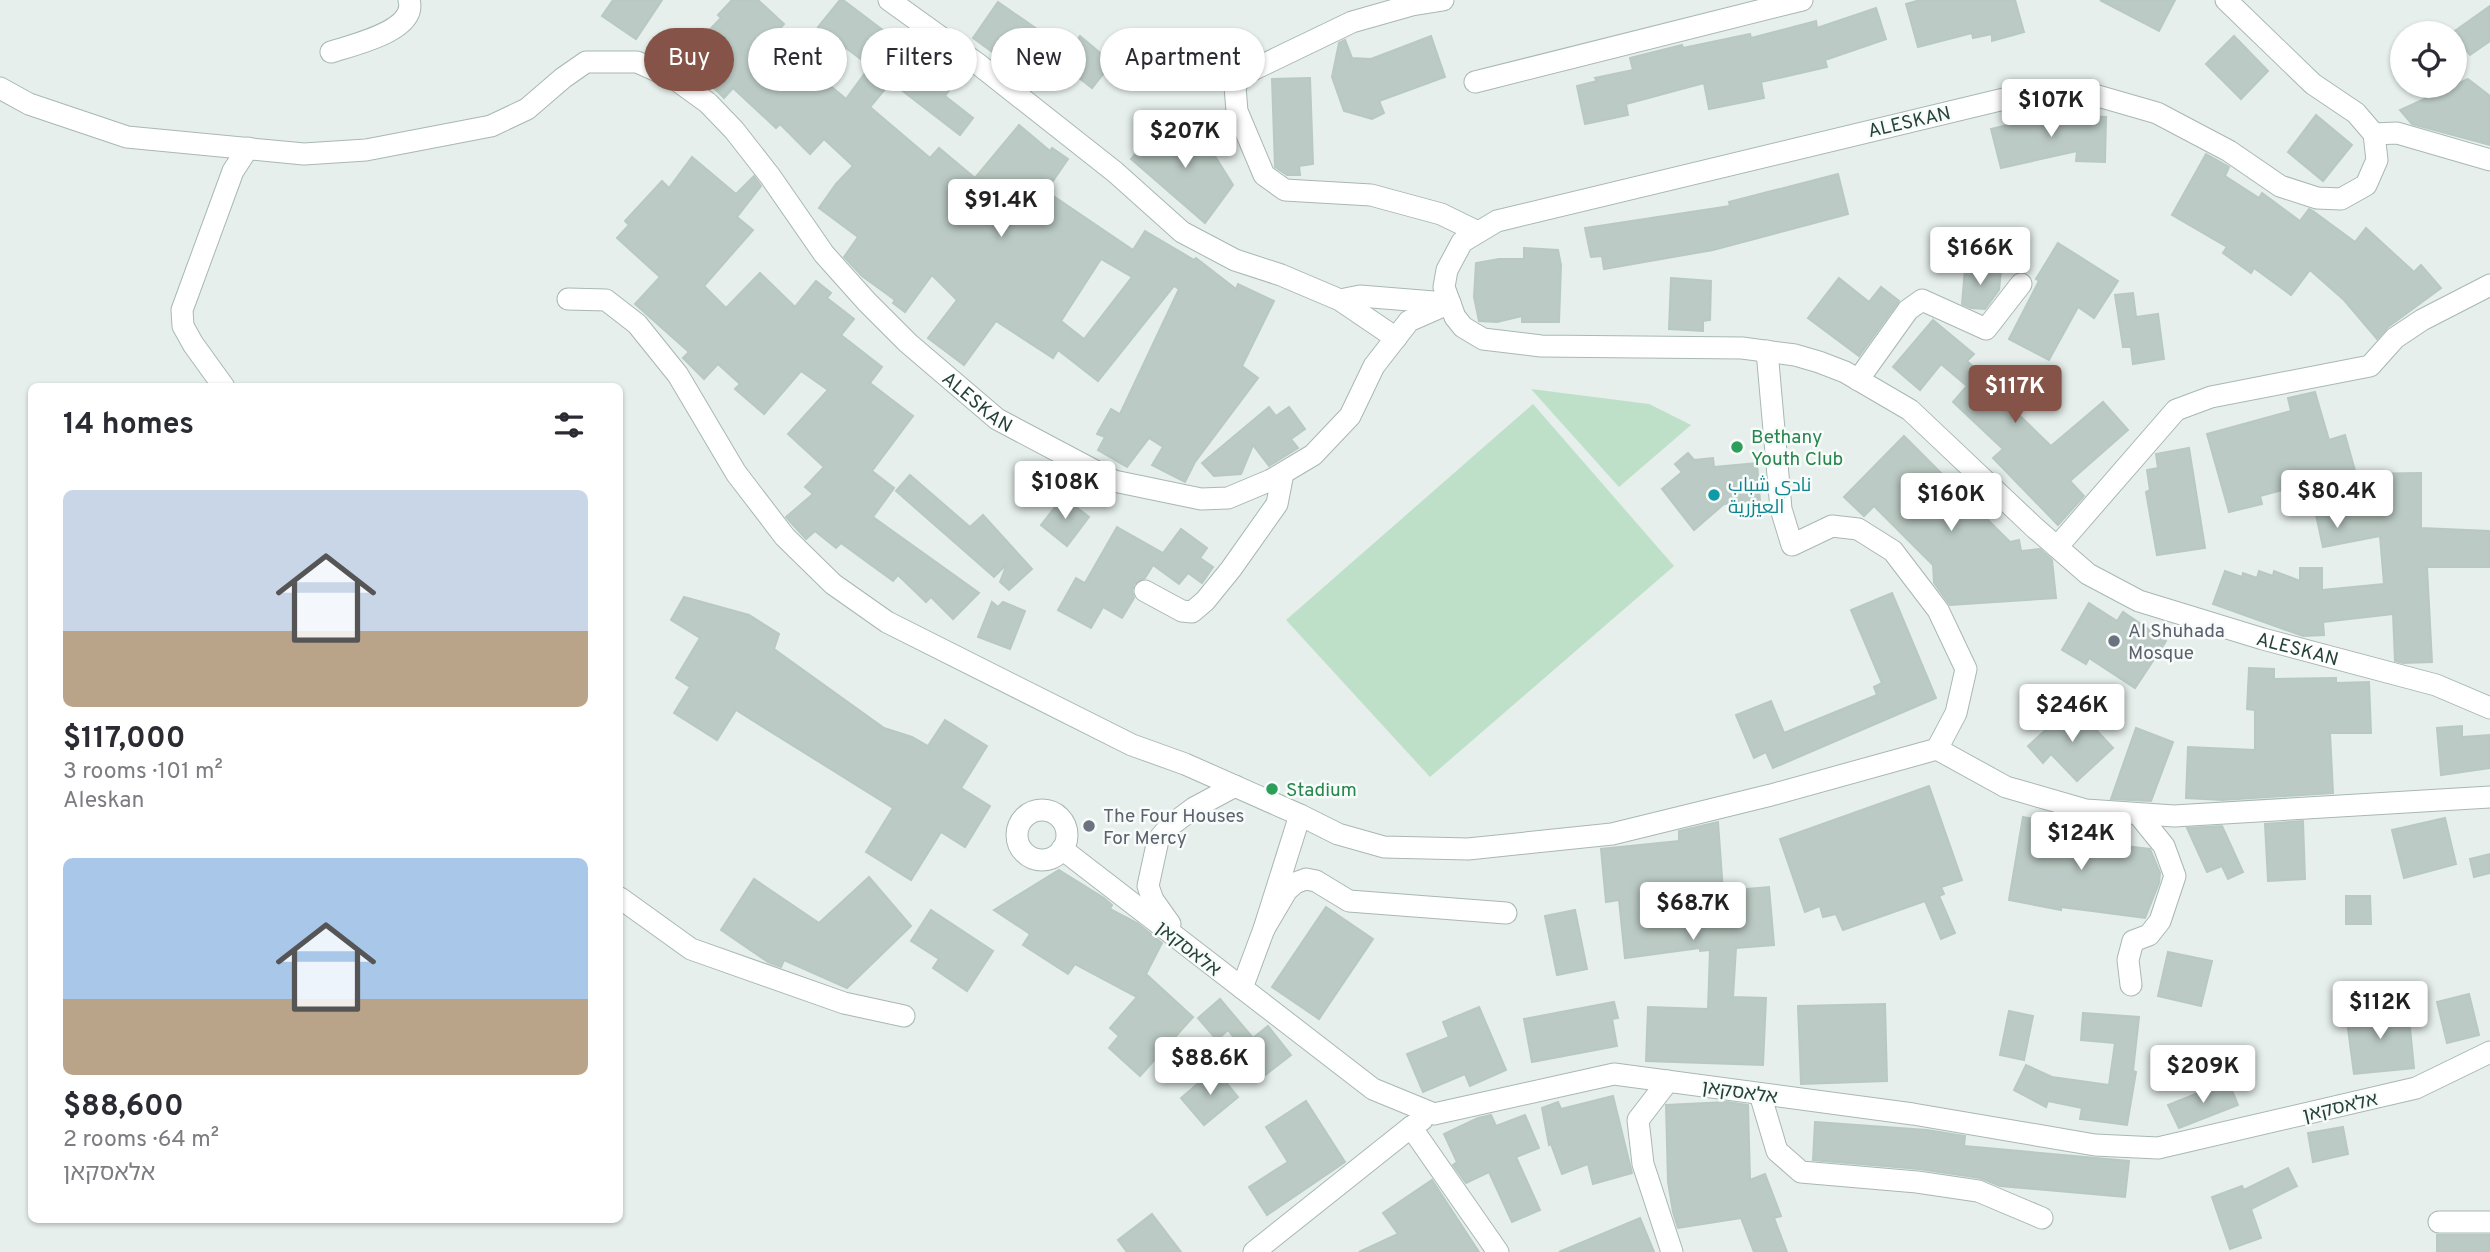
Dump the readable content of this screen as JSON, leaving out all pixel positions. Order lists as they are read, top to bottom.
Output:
{
  "streets": {
    "street": ["ALESKAN", "אלאסקאן"]
  },
  "places": [
    "Bethany Youth Club",
    "نادي شباب العيزرية",
    "Al Shuhada Mosque",
    "Stadium",
    "The Four Houses For Mercy"
  ],
  "page": {
    "chip": [
      "Buy",
      "Rent",
      "Filters",
      "New",
      "Apartment"
    ],
    "price": [
      "$107K",
      "$207K",
      "$91.4K",
      "$166K",
      "$117K",
      "$108K",
      "$80.4K",
      "$160K",
      "$246K",
      "$124K",
      "$68.7K",
      "$112K",
      "$88.6K",
      "$209K"
    ],
    "heading": "14 homes",
    "list": [
      {
        "name": "$117,000",
        "note": "3 rooms · 101 m² · Aleskan"
      },
      {
        "name": "$88,600",
        "note": "2 rooms · 64 m² · אלאסקאן"
      }
    ]
  }
}
